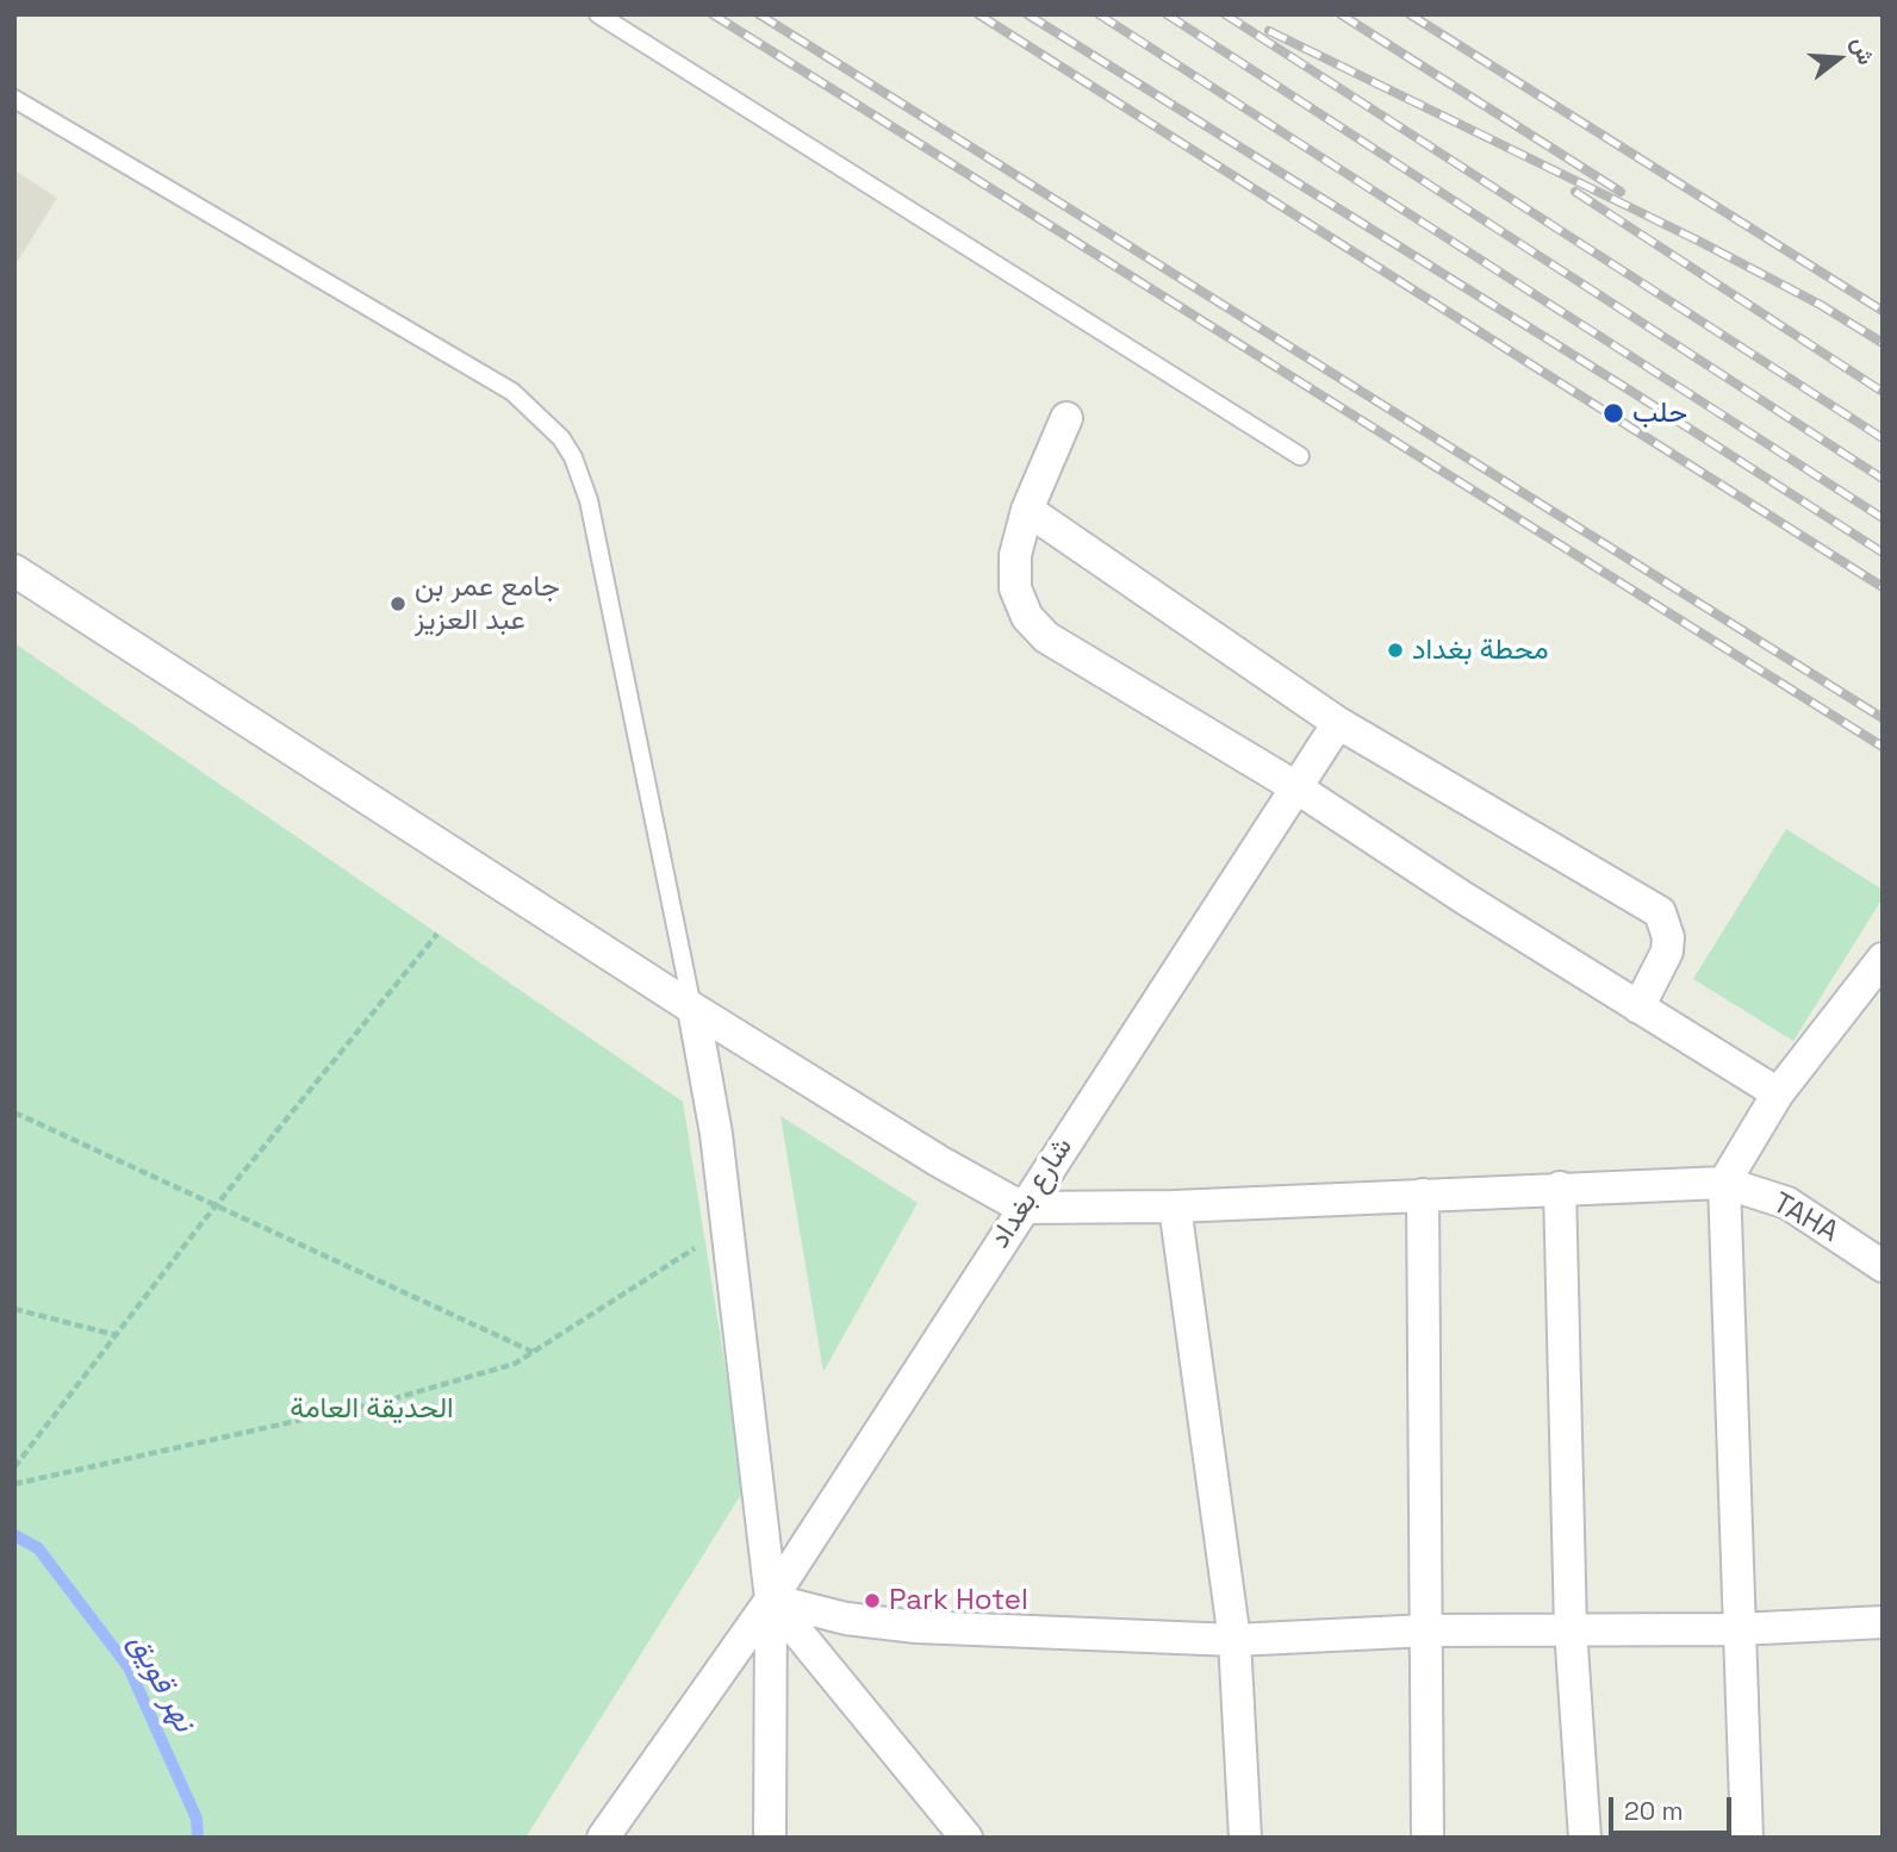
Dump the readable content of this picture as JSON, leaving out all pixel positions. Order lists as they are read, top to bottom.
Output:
{
  "streets": {
    "street": ["شارع بغداد", "TAHA"]
  },
  "crossings": [
    ["شارع بغداد", "TAHA"]
  ],
  "water": ["نهر قويق"],
  "parks": ["الحديقة العامة"],
  "places": [
    "حلب",
    "جامع عمر بن عبد العزيز",
    "محطة بغداد",
    "Park Hotel"
  ],
  "scale_bar": "20 m",
  "north": "right"
}
